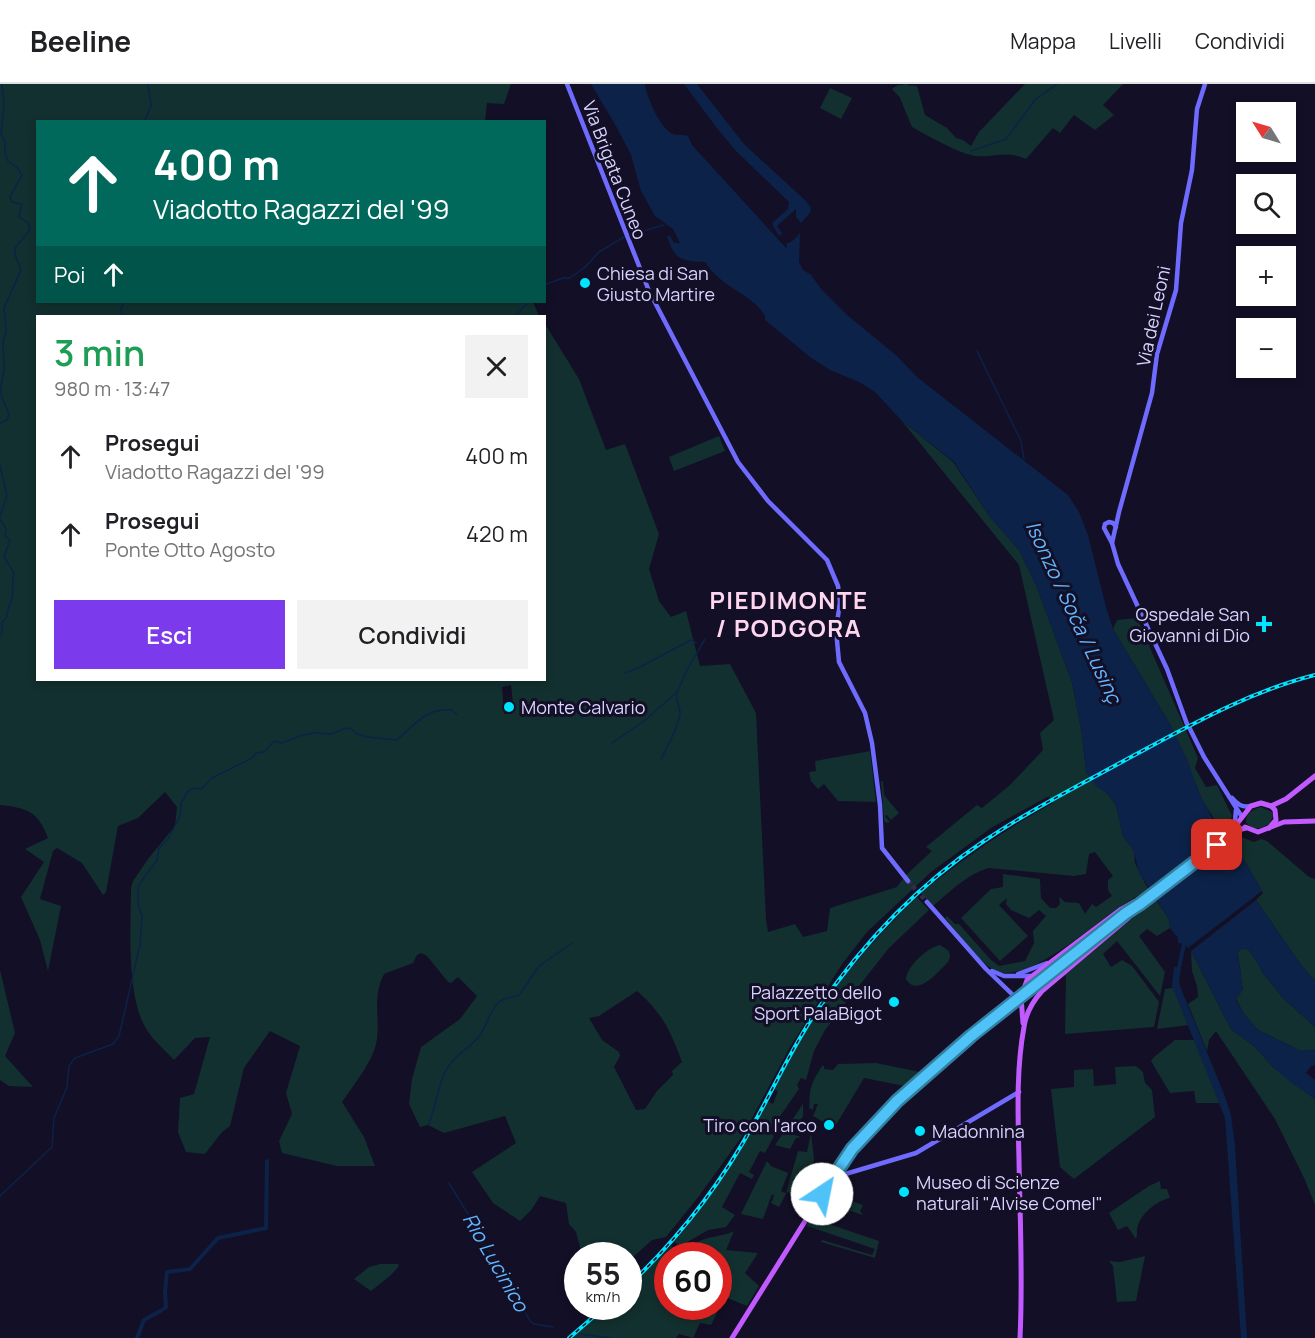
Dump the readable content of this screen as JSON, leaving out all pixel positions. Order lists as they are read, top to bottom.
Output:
{
  "streets": {
    "main road": ["Via Brigata Cuneo", "Via dei Leoni"]
  },
  "districts": ["PIEDIMONTE / PODGORA"],
  "water": ["Isonzo / Soča / Lusinç", "Rio Lucinico"],
  "places": {
    "other": [
      "Chiesa di San Giusto Martire",
      "Monte Calvario",
      "Palazzetto dello Sport PalaBigot",
      "Tiro con l'arco",
      "Madonnina",
      "Museo di Scienze naturali \"Alvise Comel\""
    ],
    "health": ["Ospedale San Giovanni di Dio"]
  },
  "north": "top left",
  "page": {
    "header": "Beeline",
    "nav": ["Mappa", "Livelli", "Condividi"],
    "map_buttons": ["+", "−"],
    "turn": ["400 m", "Viadotto Ragazzi del '99"],
    "then": "Poi",
    "heading": ["3 min", "980 m · 13:47"],
    "list": [
      {
        "name": "Prosegui",
        "note": "Viadotto Ragazzi del '99",
        "value": "400 m"
      },
      {
        "name": "Prosegui",
        "note": "Ponte Otto Agosto",
        "value": "420 m"
      }
    ],
    "buttons": ["Esci", "Condividi"],
    "speed": "55 km/h",
    "limit": "60"
  }
}
